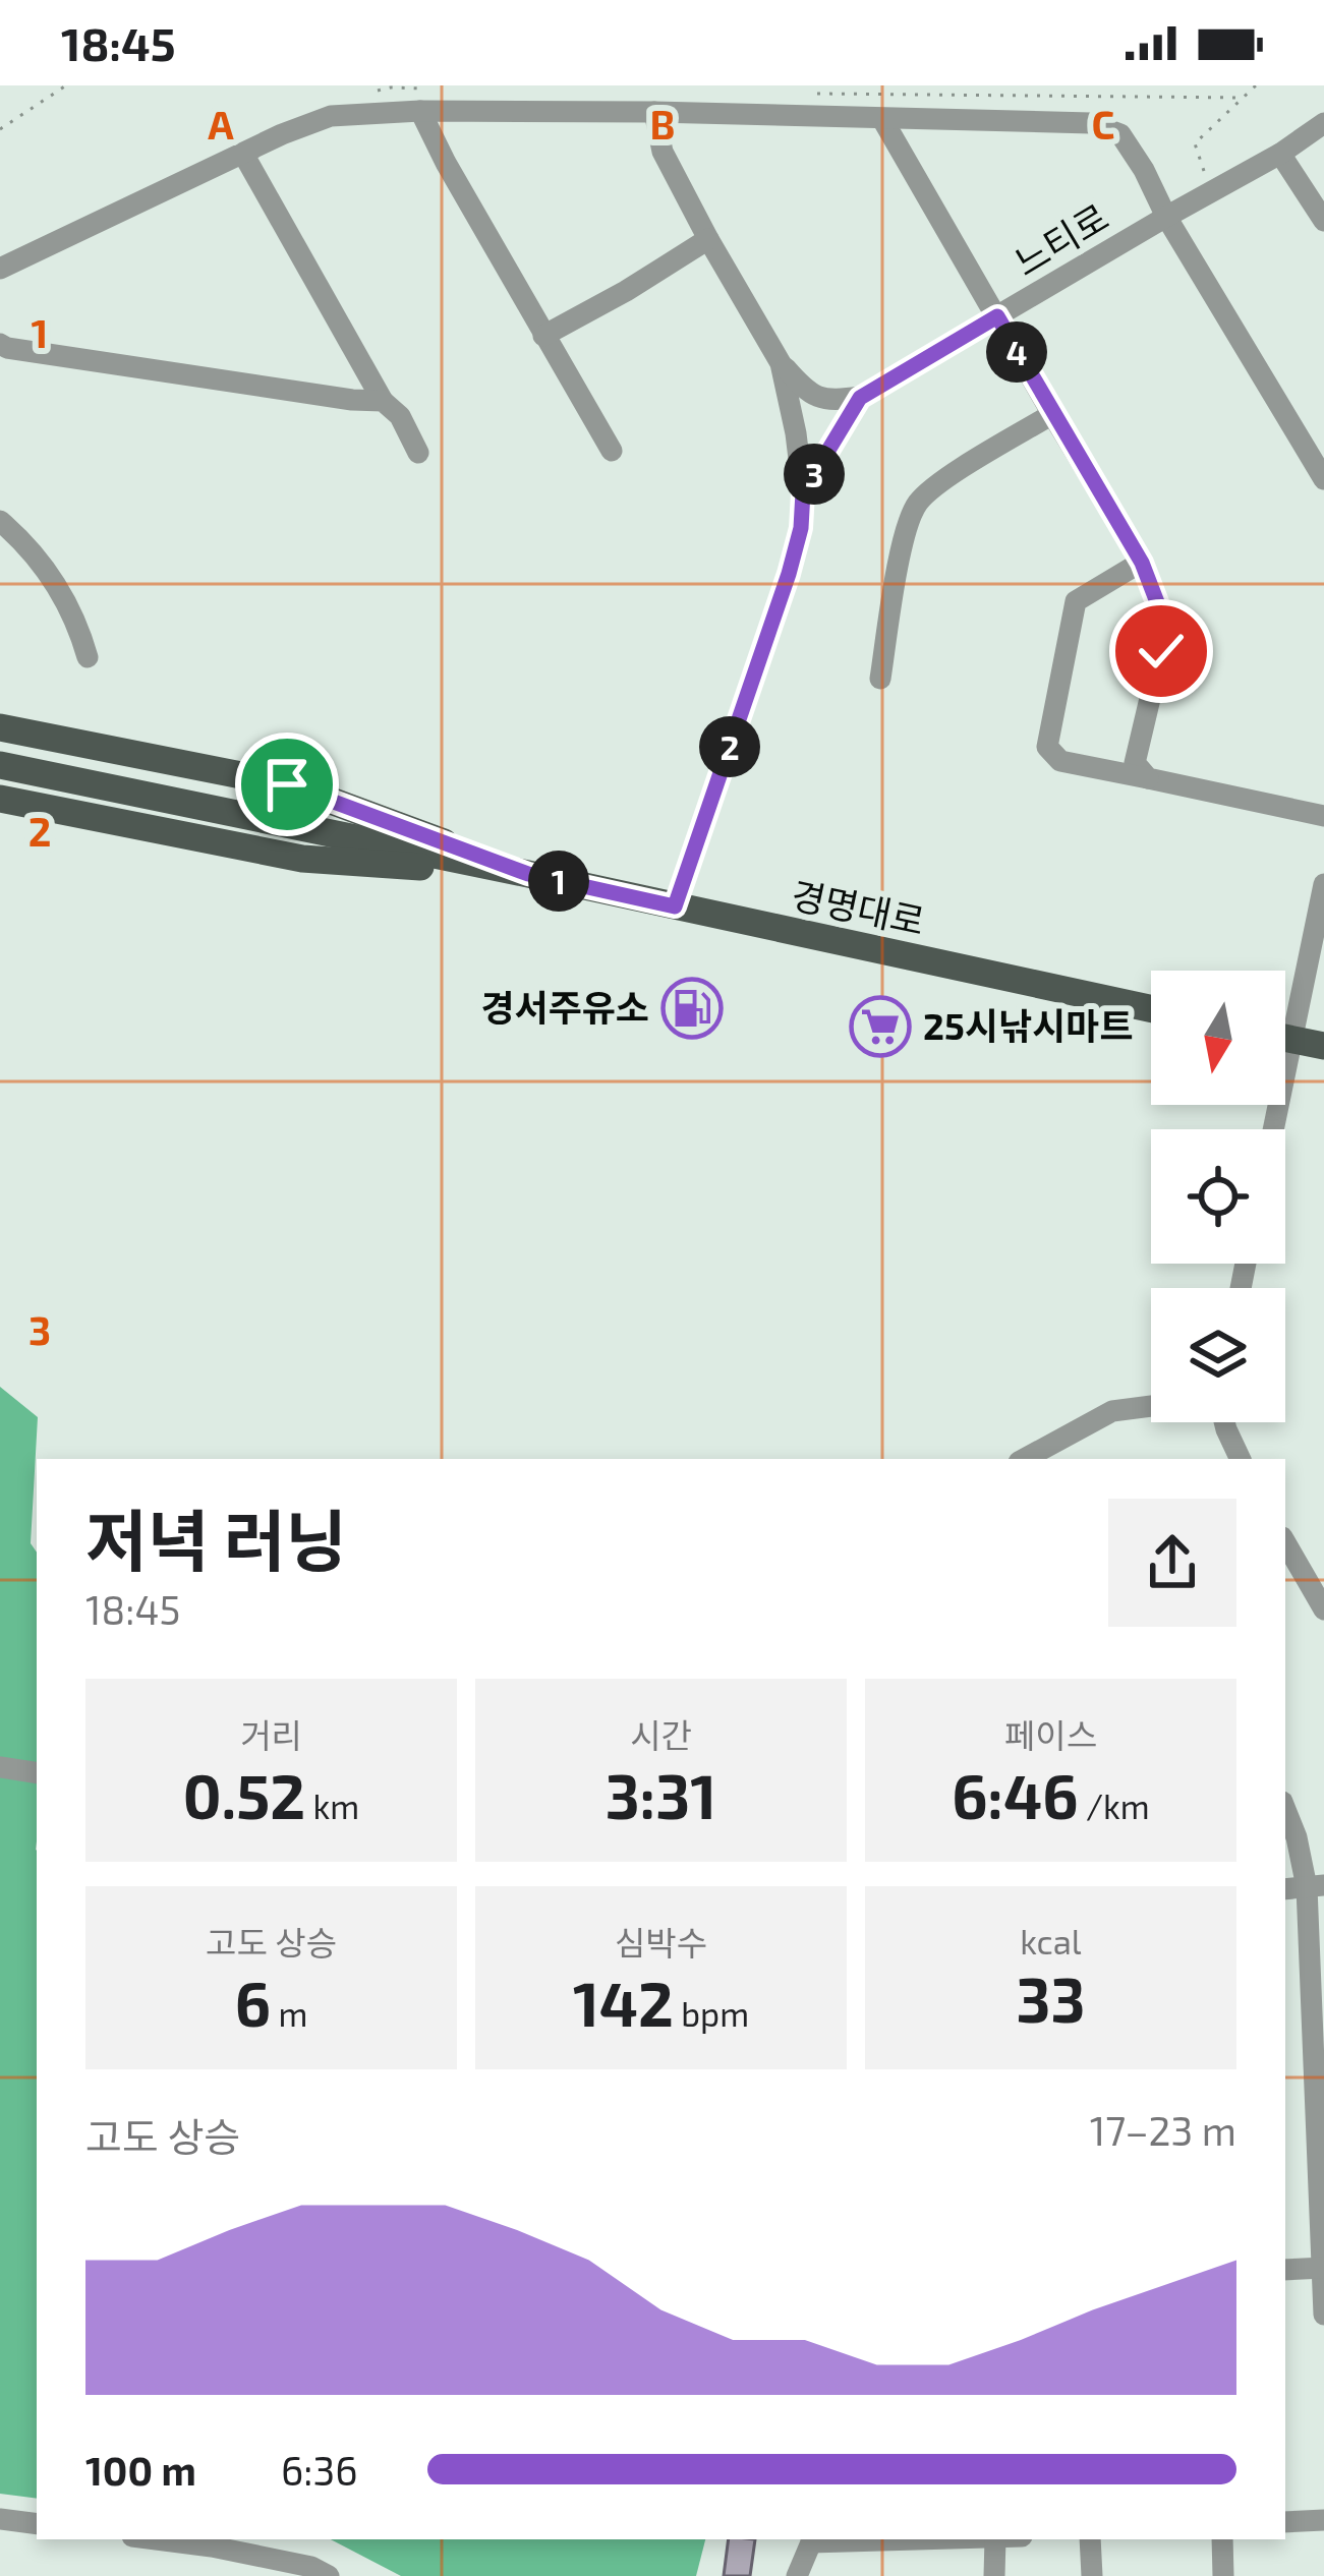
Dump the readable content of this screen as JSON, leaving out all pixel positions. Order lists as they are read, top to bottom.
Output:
{
  "streets": {
    "main road": ["경명대로"],
    "street": ["느티로"]
  },
  "crossings": [
    ["느티로", "경명대로"]
  ],
  "places": {
    "fuel station": ["경서주유소"],
    "supermarket": ["25시낚시마트"]
  },
  "north": "bottom",
  "page": {
    "status": "18:45",
    "pins": [
      "4",
      "3",
      "2",
      "1"
    ],
    "heading": ["저녁 러닝", "18:45"],
    "stats": [
      ["거리", "0.52 km"],
      ["시간", "3:31"],
      ["페이스", "6:46 /km"],
      ["고도 상승", "6 m"],
      ["심박수", "142 bpm"],
      ["kcal", "33"]
    ],
    "chart": ["고도 상승", "17–23 m"],
    "list": [
      {
        "name": "100 m",
        "note": "6:36"
      }
    ]
  },
  "grid": {
    "columns": ["A", "B", "C"],
    "rows": ["1", "2", "3"]
  }
}
